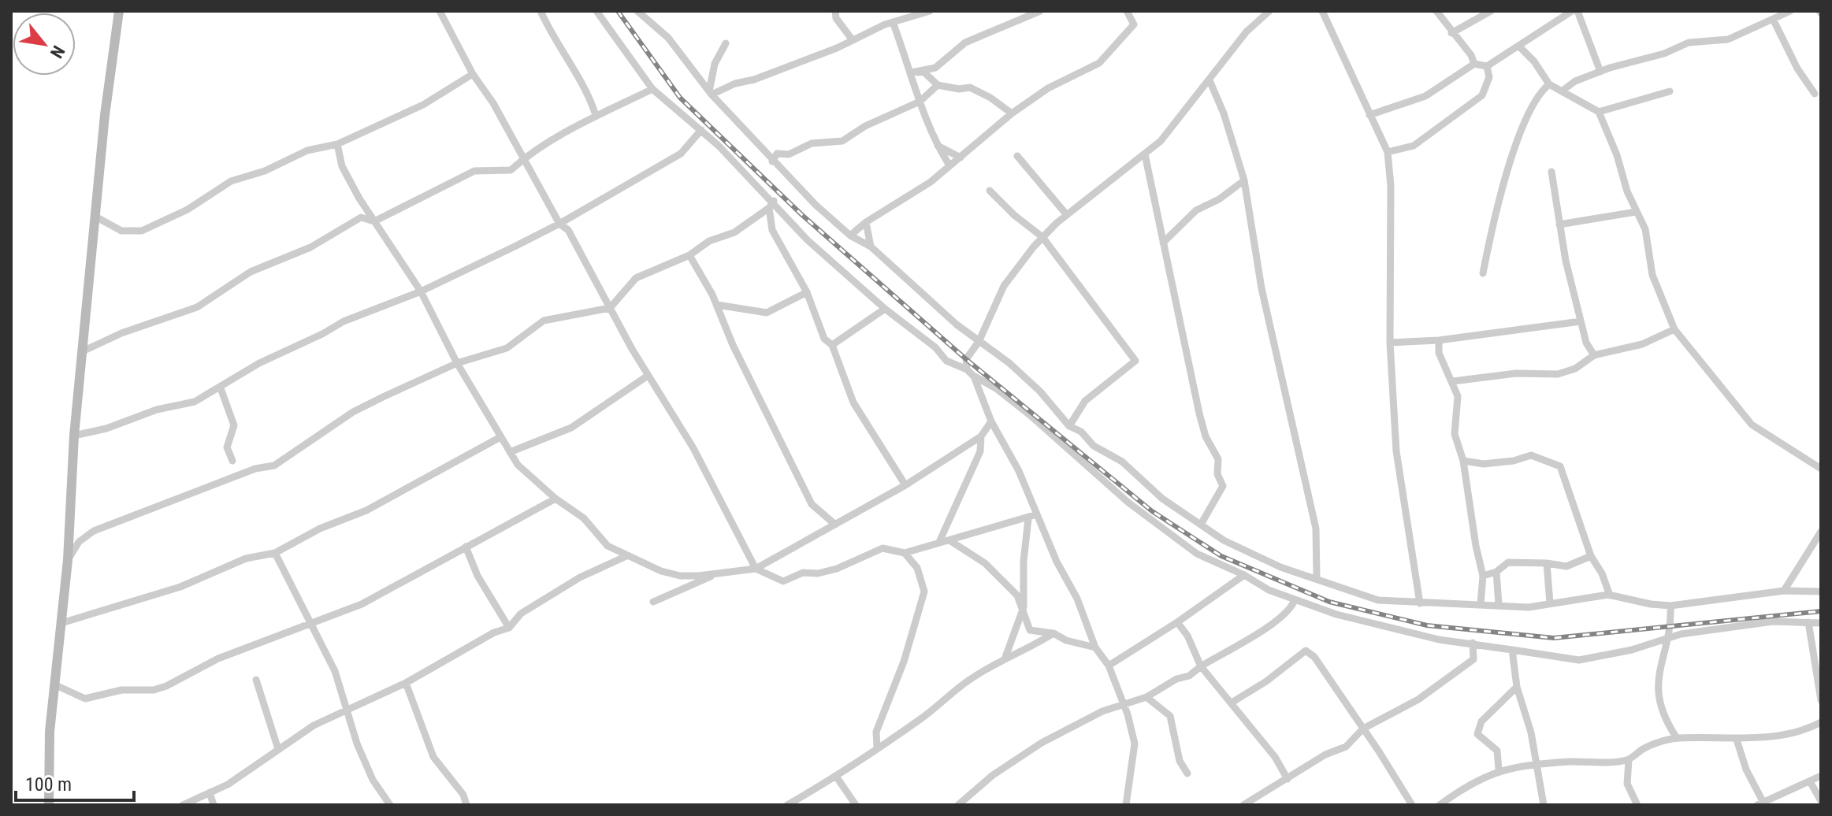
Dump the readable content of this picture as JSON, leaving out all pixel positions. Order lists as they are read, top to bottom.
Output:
{
  "scale_bar": "100 m",
  "north": "bottom right"
}
